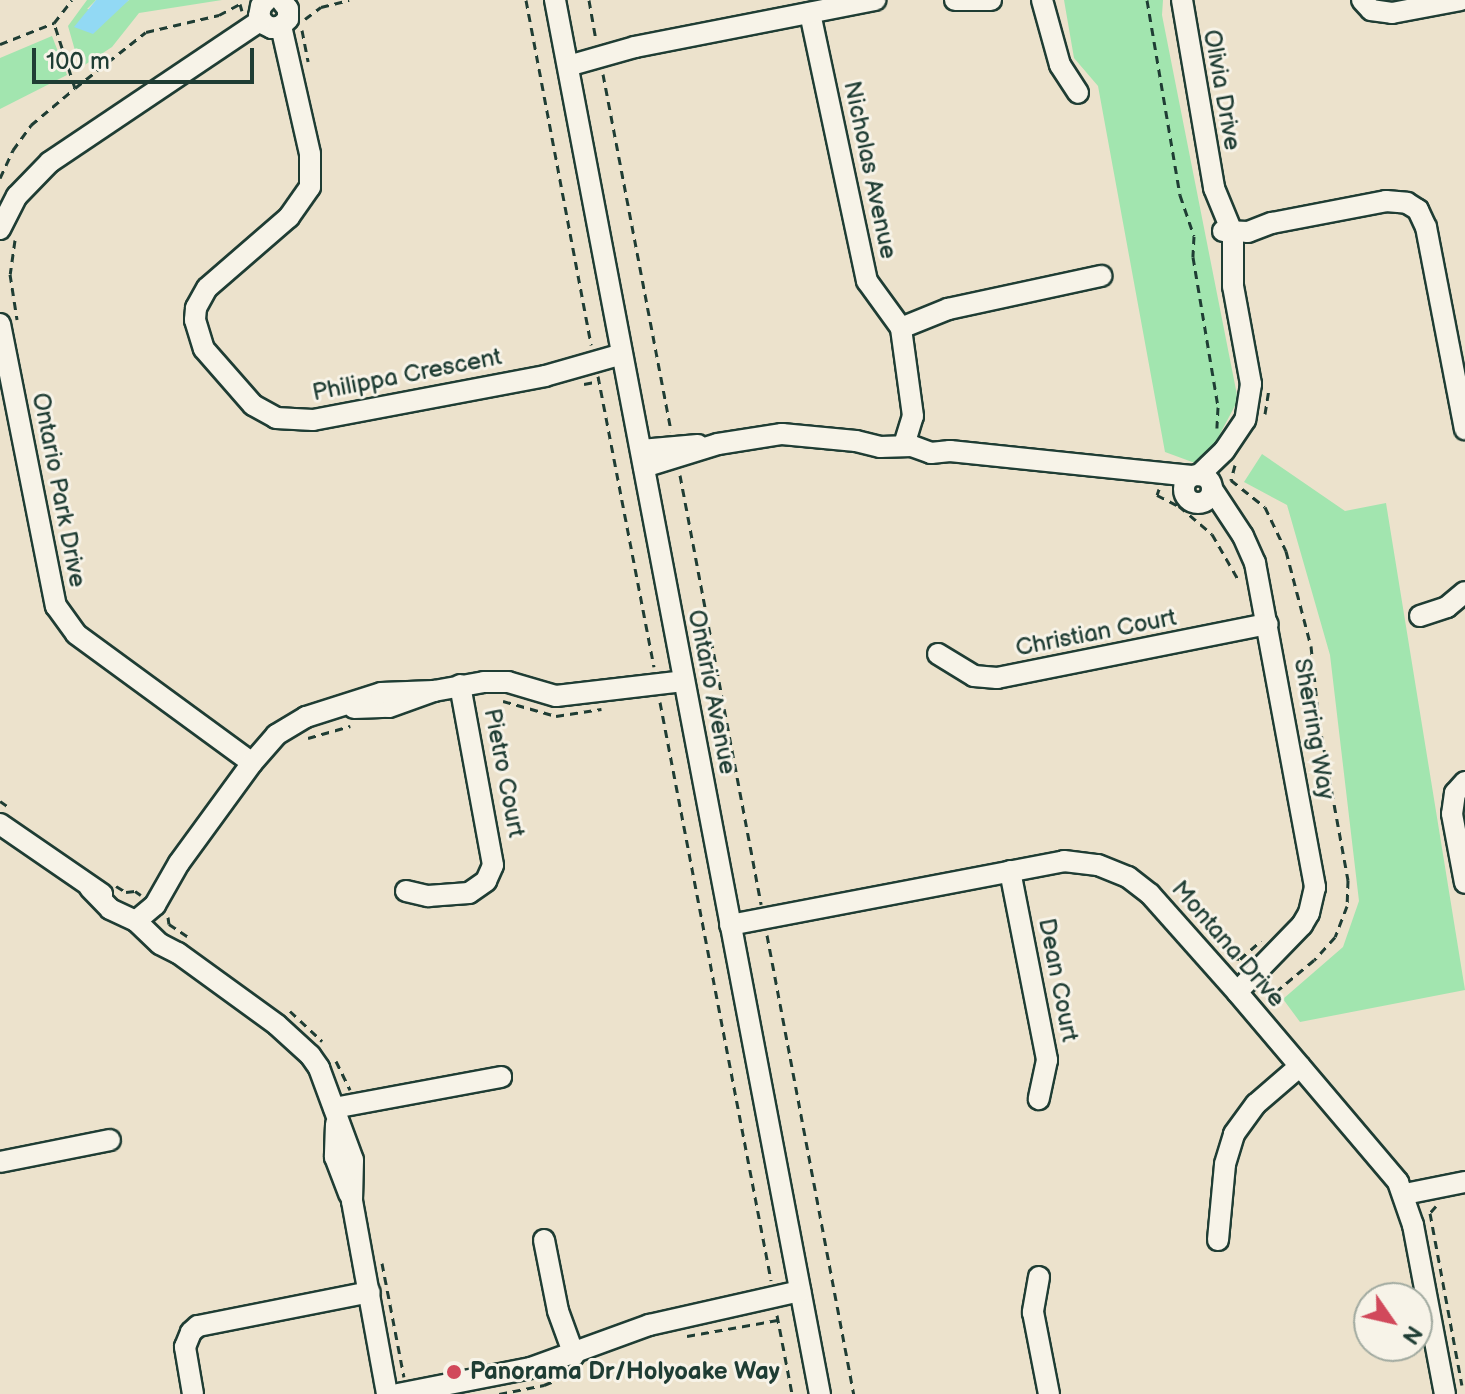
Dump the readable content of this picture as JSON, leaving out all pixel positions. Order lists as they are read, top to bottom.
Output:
{
  "streets": {
    "street": [
      "Olivia Drive",
      "Nicholas Avenue",
      "Philippa Crescent",
      "Ontario Park Drive",
      "Christian Court",
      "Ontario Avenue",
      "Sherring Way",
      "Pietro Court",
      "Montana Drive",
      "Dean Court"
    ]
  },
  "crossings": [
    ["Olivia Drive", "Sherring Way"],
    ["Philippa Crescent", "Ontario Avenue"],
    ["Christian Court", "Sherring Way"],
    ["Ontario Avenue", "Sherring Way"],
    ["Ontario Avenue", "Montana Drive"],
    ["Sherring Way", "Montana Drive"],
    ["Montana Drive", "Dean Court"]
  ],
  "places": ["Panorama Dr/Holyoake Way"],
  "scale_bar": "100 m",
  "north": "bottom right"
}
